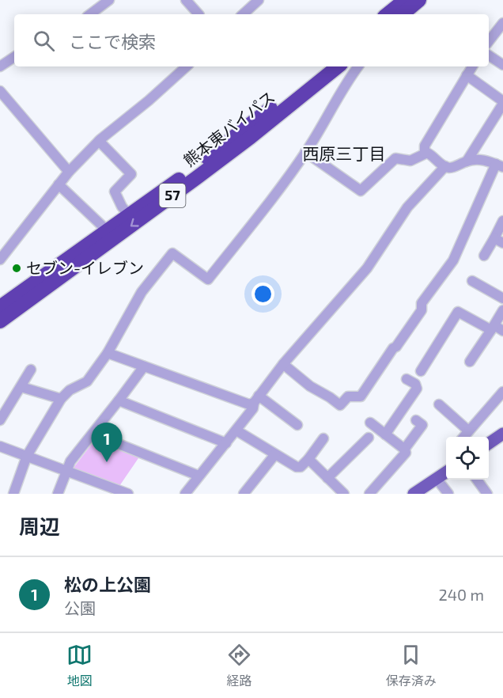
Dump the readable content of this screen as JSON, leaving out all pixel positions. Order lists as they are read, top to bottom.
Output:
{
  "streets": {
    "highway": ["熊本東バイパス", "57"]
  },
  "districts": ["西原三丁目"],
  "places": ["セブン-イレブン"],
  "page": {
    "search": "ここで検索",
    "pins": "1",
    "heading": "周辺",
    "list": [
      {
        "mark": "1",
        "name": "松の上公園",
        "note": "公園",
        "value": "240 m"
      }
    ],
    "nav": ["地図", "経路", "保存済み"]
  }
}
